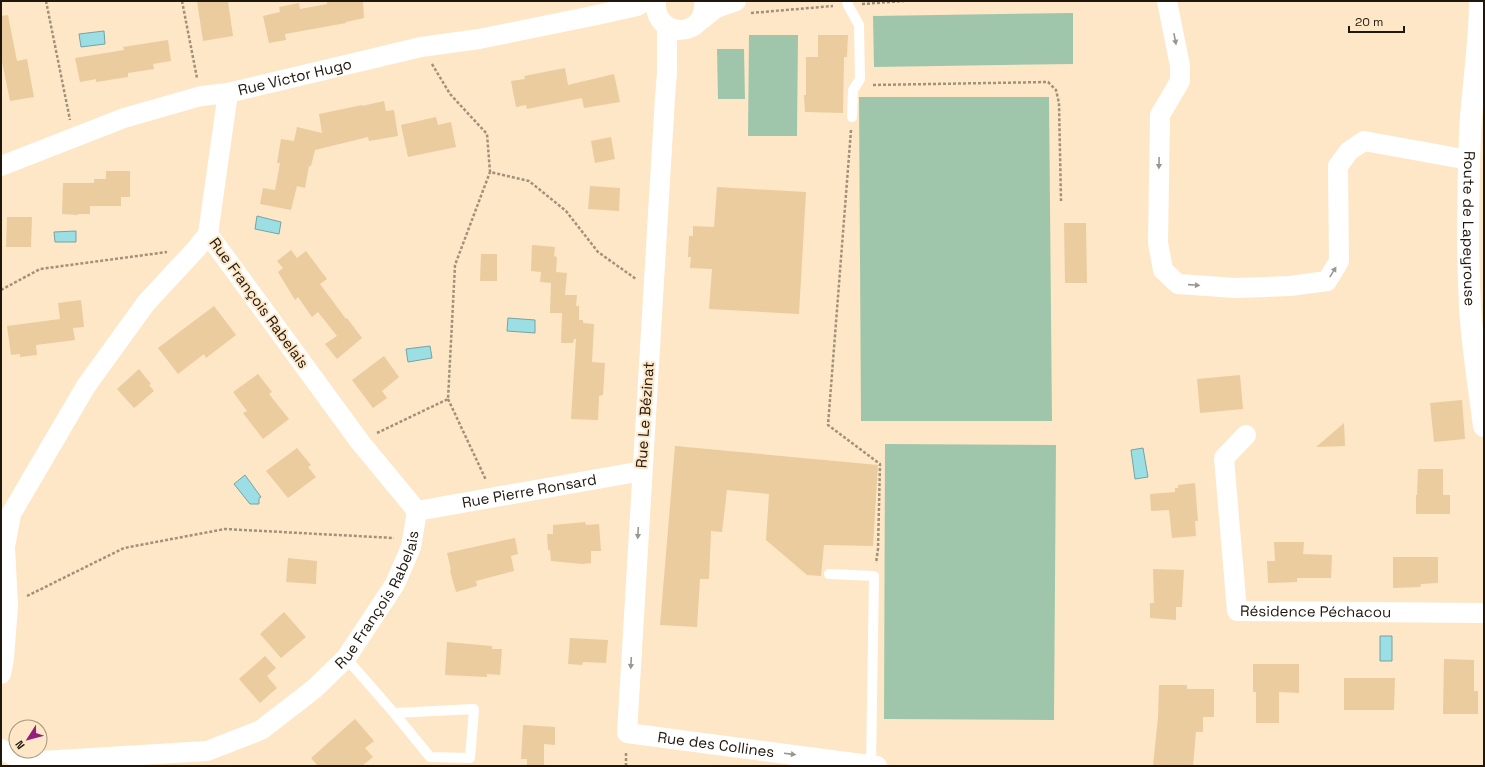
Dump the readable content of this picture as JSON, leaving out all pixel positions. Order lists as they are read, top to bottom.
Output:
{
  "streets": {
    "street": [
      "Rue Victor Hugo",
      "Route de Lapeyrouse",
      "Rue François Rabelais",
      "Rue Le Bézinat",
      "Rue Pierre Ronsard",
      "Résidence Péchacou",
      "Rue des Collines"
    ]
  },
  "crossings": [
    ["Rue Victor Hugo", "Rue François Rabelais"],
    ["Rue Victor Hugo", "Rue Le Bézinat"],
    ["Rue François Rabelais", "Rue Pierre Ronsard"],
    ["Rue Le Bézinat", "Rue Pierre Ronsard"],
    ["Rue Le Bézinat", "Rue des Collines"]
  ],
  "one_way": ["Rue des Collines"],
  "scale_bar": "20 m",
  "north": "bottom left"
}
